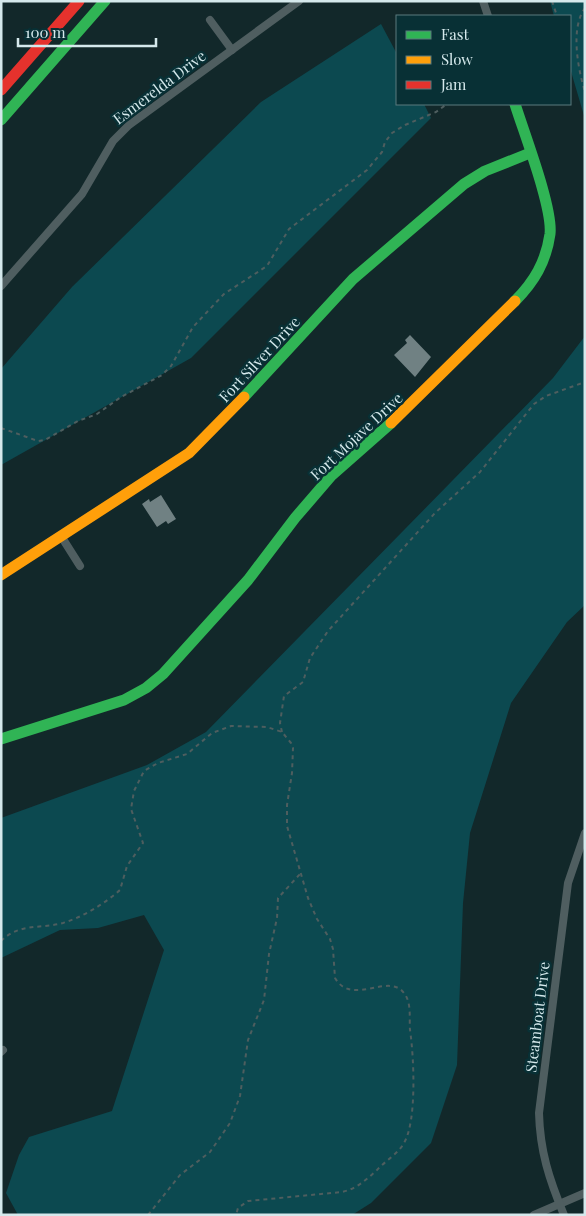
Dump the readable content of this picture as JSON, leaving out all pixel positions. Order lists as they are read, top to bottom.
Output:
{
  "streets": {
    "street": [
      "Esmerelda Drive",
      "Fort Silver Drive",
      "Fort Mojave Drive",
      "Steamboat Drive"
    ]
  },
  "crossings": [
    ["Fort Silver Drive", "Fort Mojave Drive"]
  ],
  "legend": ["Fast", "Slow", "Jam"],
  "scale_bar": "100 m"
}
